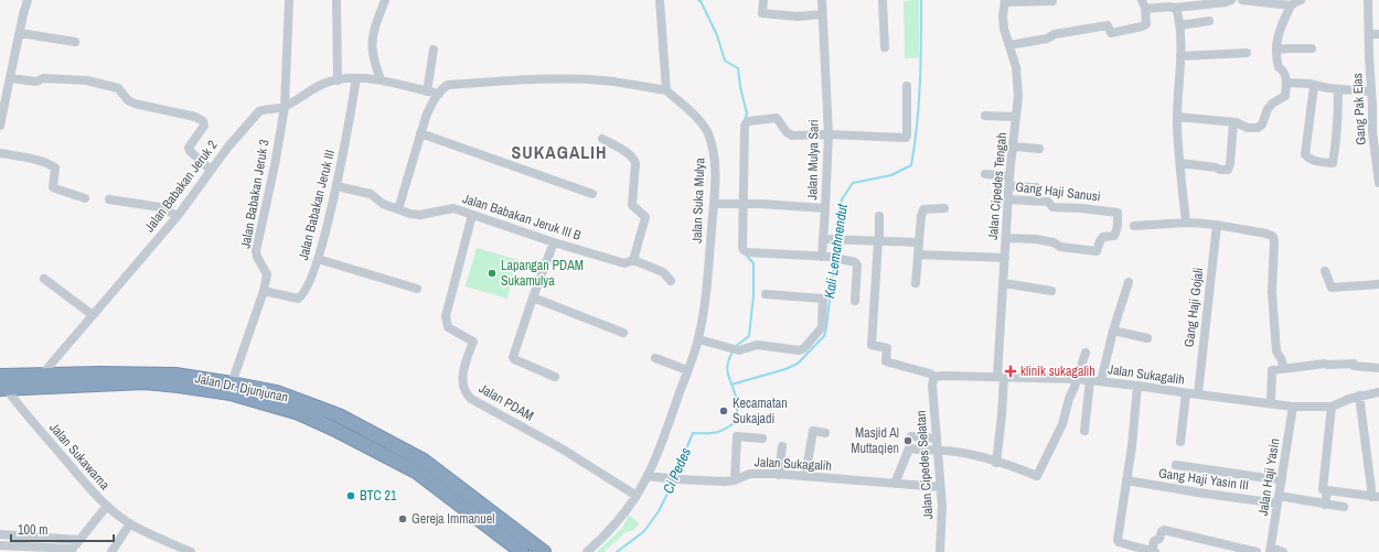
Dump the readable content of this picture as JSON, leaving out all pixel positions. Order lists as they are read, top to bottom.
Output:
{
  "streets": {
    "highway": ["Jalan Dr. Djunjunan"],
    "street": [
      "Gang Pak Elas",
      "Jalan Mulya Sari",
      "Jalan Babakan Jeruk 2",
      "Jalan Cipedes Tengah",
      "Gang Haji Sanusi",
      "Jalan Babakan Jeruk 3",
      "Jalan Suka Mulya",
      "Jalan Babakan Jeruk III",
      "Jalan Babakan Jeruk III B",
      "Gang Haji Gojali",
      "Jalan Sukagalih",
      "Jalan PDAM",
      "Jalan Sukawarna",
      "Jalan Cipedes Selatan",
      "Jalan Haji Yasin",
      "Gang Haji Yasin III"
    ]
  },
  "crossings": [
    ["Jalan Mulya Sari", "Jalan Suka Mulya"],
    ["Jalan Babakan Jeruk 2", "Jalan Babakan Jeruk 3"],
    ["Jalan Babakan Jeruk 2", "Jalan Babakan Jeruk III"],
    ["Jalan Babakan Jeruk 2", "Jalan Dr. Djunjunan"],
    ["Jalan Cipedes Tengah", "Gang Haji Sanusi"],
    ["Jalan Cipedes Tengah", "Jalan Sukagalih"],
    ["Jalan Babakan Jeruk 3", "Jalan Babakan Jeruk III"],
    ["Jalan Babakan Jeruk 3", "Jalan Dr. Djunjunan"],
    ["Jalan Suka Mulya", "Jalan Sukagalih"],
    ["Jalan Suka Mulya", "Jalan PDAM"],
    ["Jalan Babakan Jeruk III", "Jalan Babakan Jeruk III B"],
    ["Jalan Babakan Jeruk III B", "Jalan PDAM"],
    ["Gang Haji Gojali", "Jalan Sukagalih"],
    ["Jalan Sukagalih", "Jalan Cipedes Selatan"],
    ["Jalan Sukagalih", "Jalan Haji Yasin"],
    ["Jalan Dr. Djunjunan", "Jalan Sukawarna"],
    ["Jalan Haji Yasin", "Gang Haji Yasin III"]
  ],
  "districts": ["SUKAGALIH"],
  "water": ["Kali Lemahnendut", "Ci Pedes"],
  "places": {
    "other": [
      "Lapangan PDAM Sukamulya",
      "Kecamatan Sukajadi",
      "Masjid Al Muttaqien",
      "BTC 21",
      "Gereja Immanuel"
    ],
    "health": ["klinik sukagalih"]
  },
  "scale_bar": "100 m"
}
